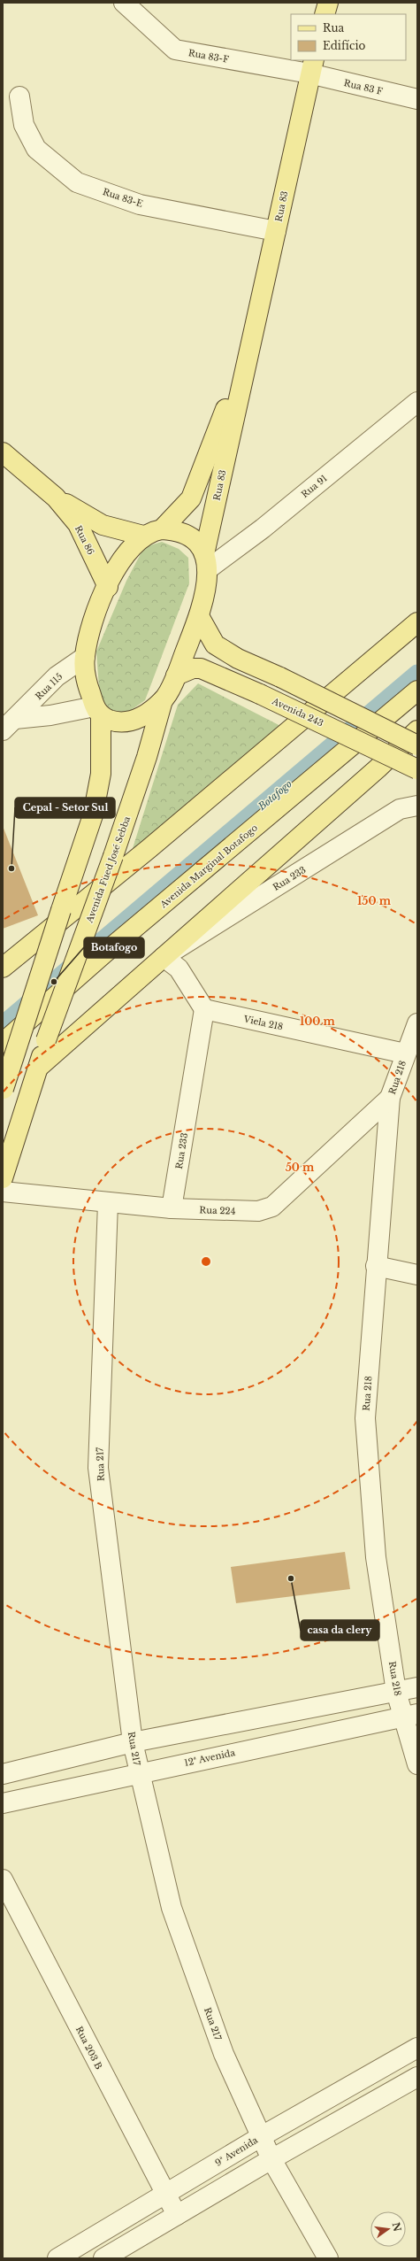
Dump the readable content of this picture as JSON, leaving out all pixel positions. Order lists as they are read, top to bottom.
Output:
{
  "streets": {
    "main road": [
      "Rua 83",
      "Rua 86",
      "Avenida 243",
      "Avenida Marginal Botafogo",
      "Avenida Fued José Sebba"
    ],
    "street": [
      "Rua 83-F",
      "Rua 83 F",
      "Rua 83-E",
      "Rua 91",
      "Rua 115",
      "Rua 233",
      "Viela 218",
      "Rua 218",
      "Rua 224",
      "Rua 217",
      "12ª Avenida",
      "Rua 203 B",
      "9ª Avenida"
    ]
  },
  "crossings": [
    ["Rua 83-F", "Rua 83 F"],
    ["Rua 83-F", "Rua 83"],
    ["Rua 83 F", "Rua 83"],
    ["Rua 83-E", "Rua 83"],
    ["Rua 83", "Rua 91"],
    ["Rua 83", "Avenida 243"],
    ["Rua 83", "Avenida Fued José Sebba"],
    ["Rua 233", "Viela 218"],
    ["Rua 233", "Rua 224"],
    ["Viela 218", "Rua 218"],
    ["Rua 218", "Rua 224"],
    ["Rua 218", "12ª Avenida"],
    ["Rua 224", "Rua 217"],
    ["Rua 217", "12ª Avenida"],
    ["Rua 217", "9ª Avenida"],
    ["Rua 203 B", "9ª Avenida"]
  ],
  "water": ["Botafogo"],
  "places": ["Cepal - Setor Sul", "Botafogo", "casa da clery"],
  "legend": ["Rua", "Edifício"],
  "north": "right",
  "rings": ["150 m", "100 m", "50 m"]
}
